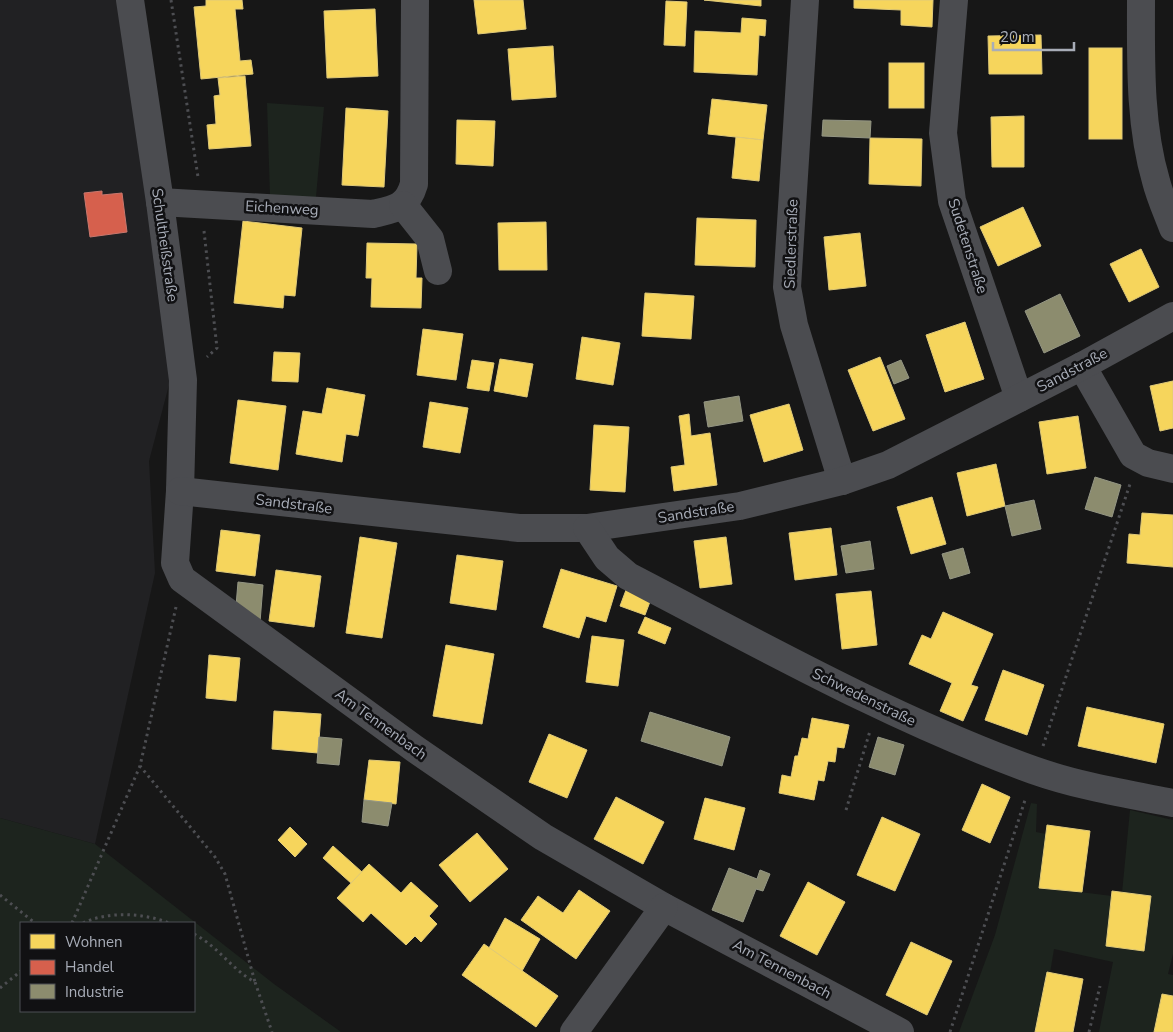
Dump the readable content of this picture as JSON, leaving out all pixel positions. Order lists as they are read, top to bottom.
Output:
{
  "streets": {
    "street": [
      "Eichenweg",
      "Siedlerstraße",
      "Schultheißstraße",
      "Sudetenstraße",
      "Sandstraße",
      "Schwedenstraße",
      "Am Tennenbach"
    ]
  },
  "crossings": [
    ["Eichenweg", "Schultheißstraße"],
    ["Siedlerstraße", "Sandstraße"],
    ["Schultheißstraße", "Sandstraße"],
    ["Sudetenstraße", "Sandstraße"],
    ["Sandstraße", "Schwedenstraße"]
  ],
  "legend": ["Wohnen", "Handel", "Industrie"],
  "scale_bar": "20 m"
}
